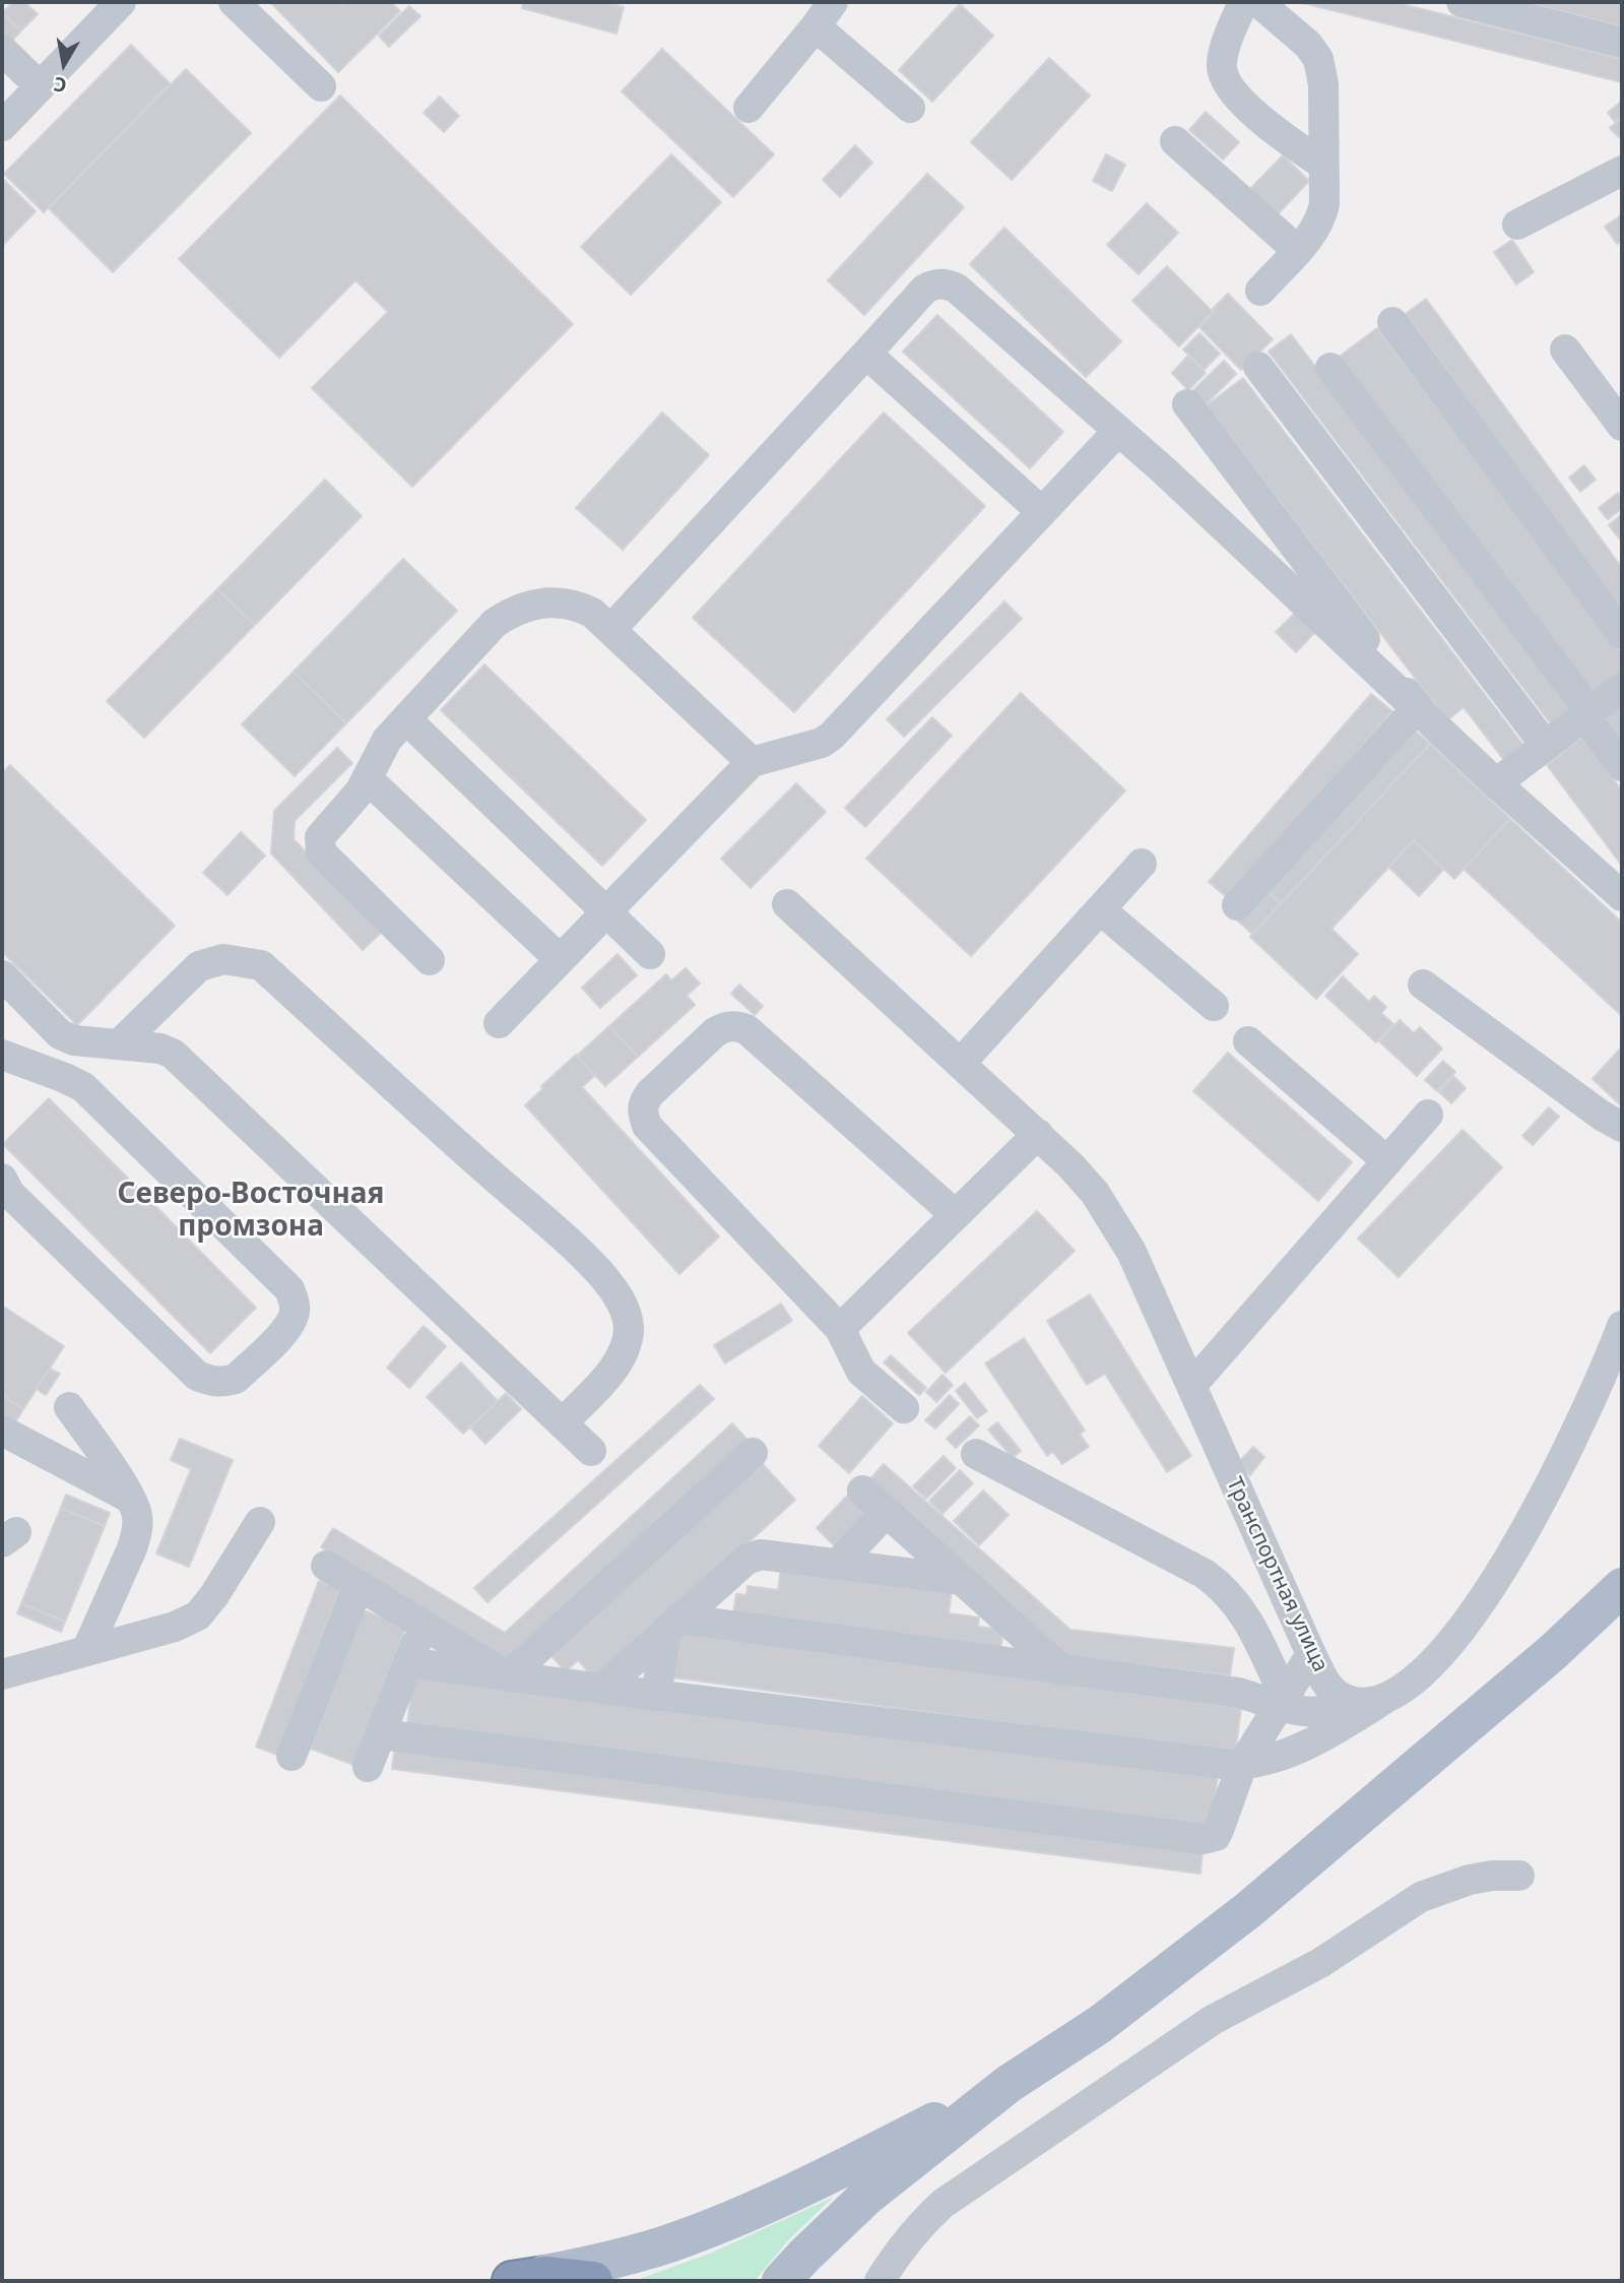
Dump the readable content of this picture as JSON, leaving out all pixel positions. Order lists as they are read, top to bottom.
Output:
{
  "streets": {
    "street": ["Транспортная улица"]
  },
  "districts": ["Северо-Восточная промзона"],
  "north": "bottom"
}
